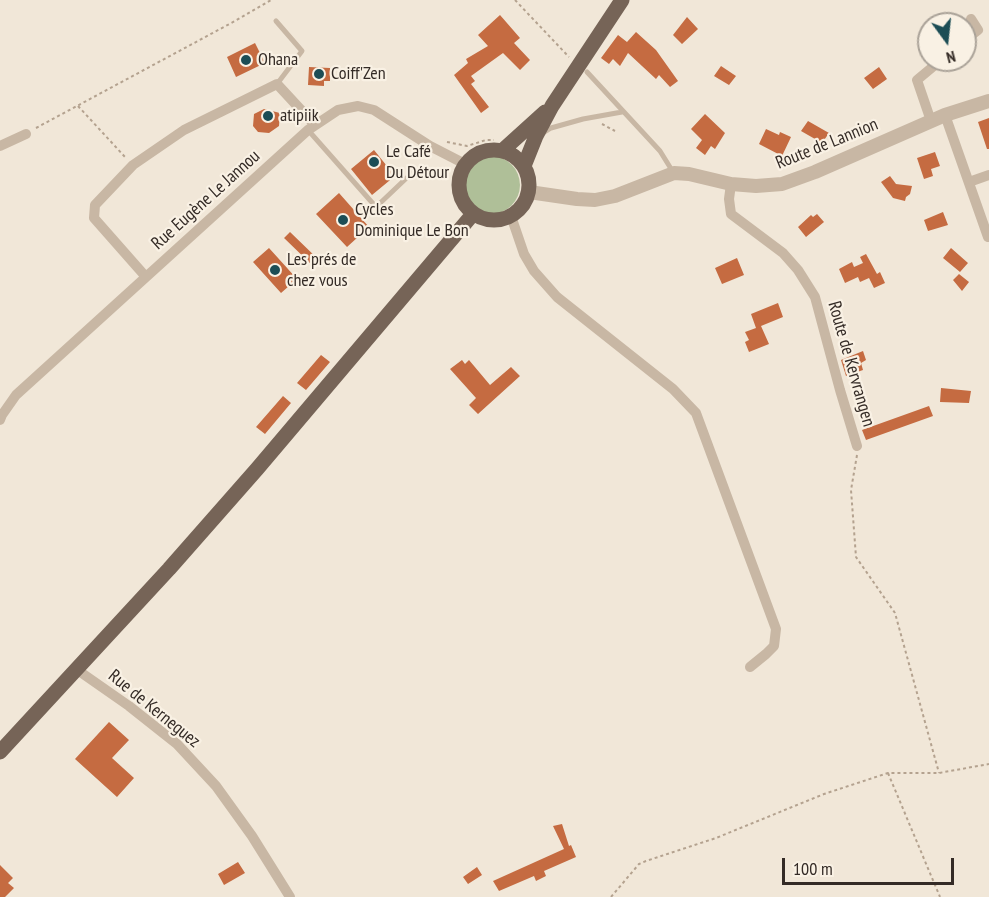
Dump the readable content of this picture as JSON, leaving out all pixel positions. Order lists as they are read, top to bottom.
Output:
{
  "streets": {
    "street": [
      "Route de Lannion",
      "Rue Eugène Le Jannou",
      "Route de Kervrangen",
      "Rue de Kerneguez"
    ]
  },
  "crossings": [
    ["Route de Lannion", "Rue Eugène Le Jannou"],
    ["Route de Lannion", "Route de Kervrangen"]
  ],
  "places": [
    "Ohana",
    "Coiff'Zen",
    "atipiik",
    "Le Café Du Détour",
    "Cycles Dominique Le Bon",
    "Les prés de chez vous"
  ],
  "scale_bar": "100 m",
  "north": "bottom"
}
